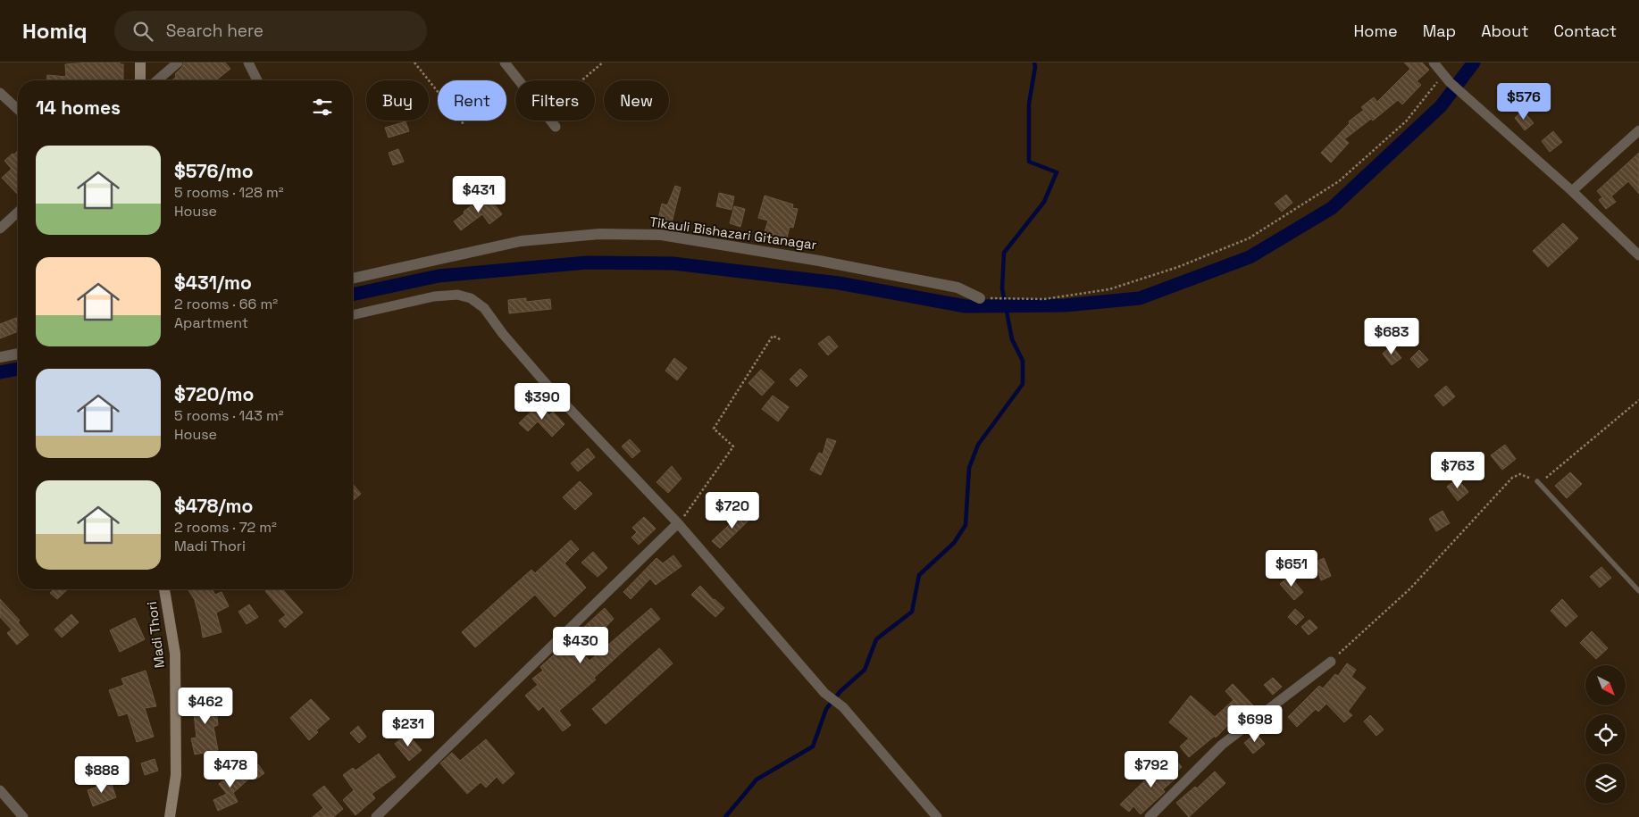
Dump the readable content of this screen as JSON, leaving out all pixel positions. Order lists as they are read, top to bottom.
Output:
{
  "streets": {
    "main road": ["Madi Thori"],
    "street": ["Tikauli Bishazari Gitanagar"]
  },
  "north": "bottom right",
  "page": {
    "header": "Homiq",
    "search": "Search here",
    "nav": [
      "Home",
      "Map",
      "About",
      "Contact"
    ],
    "chip": [
      "Buy",
      "Rent",
      "Filters",
      "New"
    ],
    "heading": "14 homes",
    "price": [
      "$576",
      "$431",
      "$683",
      "$390",
      "$763",
      "$720",
      "$651",
      "$430",
      "$462",
      "$698",
      "$231",
      "$478",
      "$792",
      "$888"
    ],
    "list": [
      {
        "name": "$576/mo",
        "note": "5 rooms · 128 m² · House"
      },
      {
        "name": "$431/mo",
        "note": "2 rooms · 66 m² · Apartment"
      },
      {
        "name": "$720/mo",
        "note": "5 rooms · 143 m² · House"
      },
      {
        "name": "$478/mo",
        "note": "2 rooms · 72 m² · Madi Thori"
      }
    ]
  }
}
